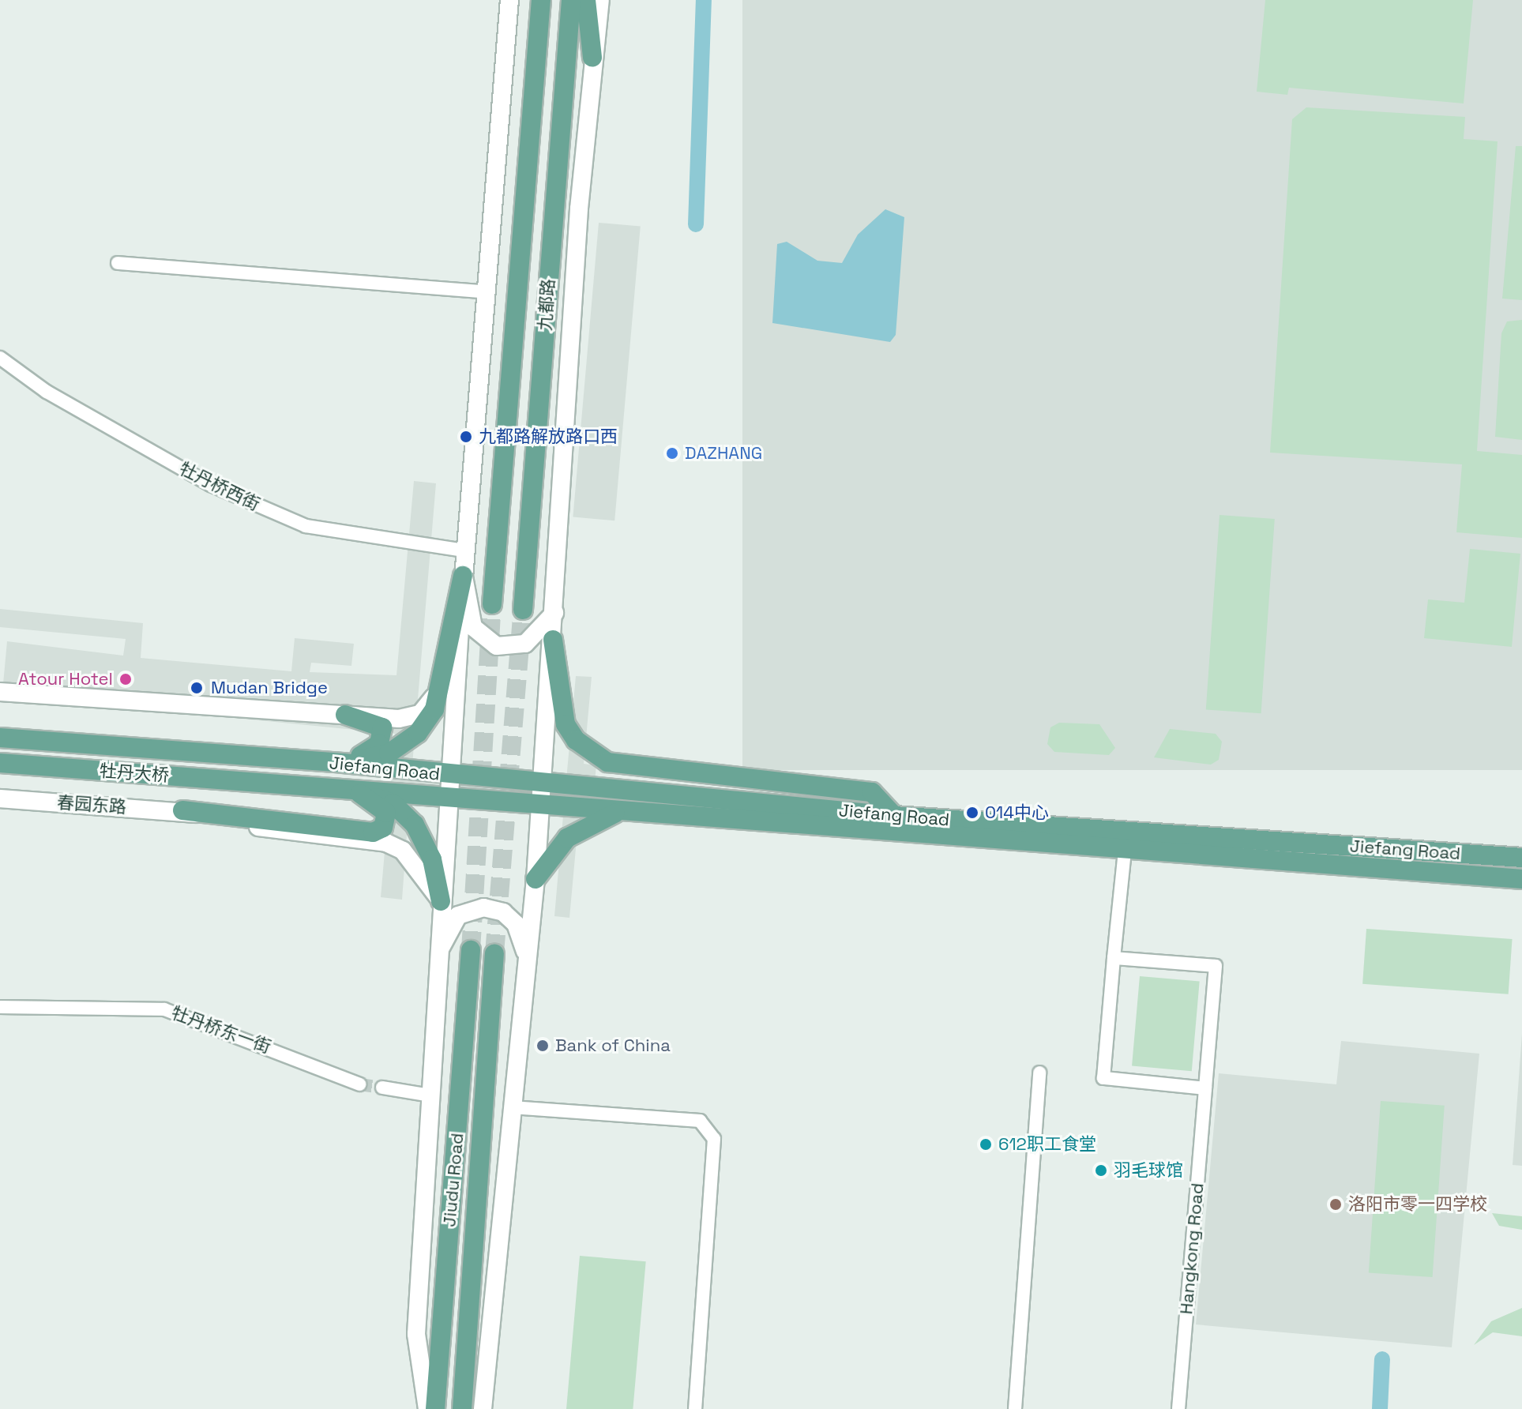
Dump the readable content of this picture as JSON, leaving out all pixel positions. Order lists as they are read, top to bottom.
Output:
{
  "streets": {
    "main road": [
      "九都路",
      "Jiefang Road",
      "牡丹大桥",
      "春园东路",
      "Jiudu Road"
    ],
    "street": ["牡丹桥西街", "牡丹桥东一街", "Hangkong Road"]
  },
  "crossings": [
    ["Jiefang Road", "牡丹大桥"]
  ],
  "places": [
    "九都路解放路口西",
    "DAZHANG",
    "Atour Hotel",
    "Mudan Bridge",
    "014中心",
    "Bank of China",
    "612职工食堂",
    "羽毛球馆",
    "洛阳市零一四学校"
  ]
}
